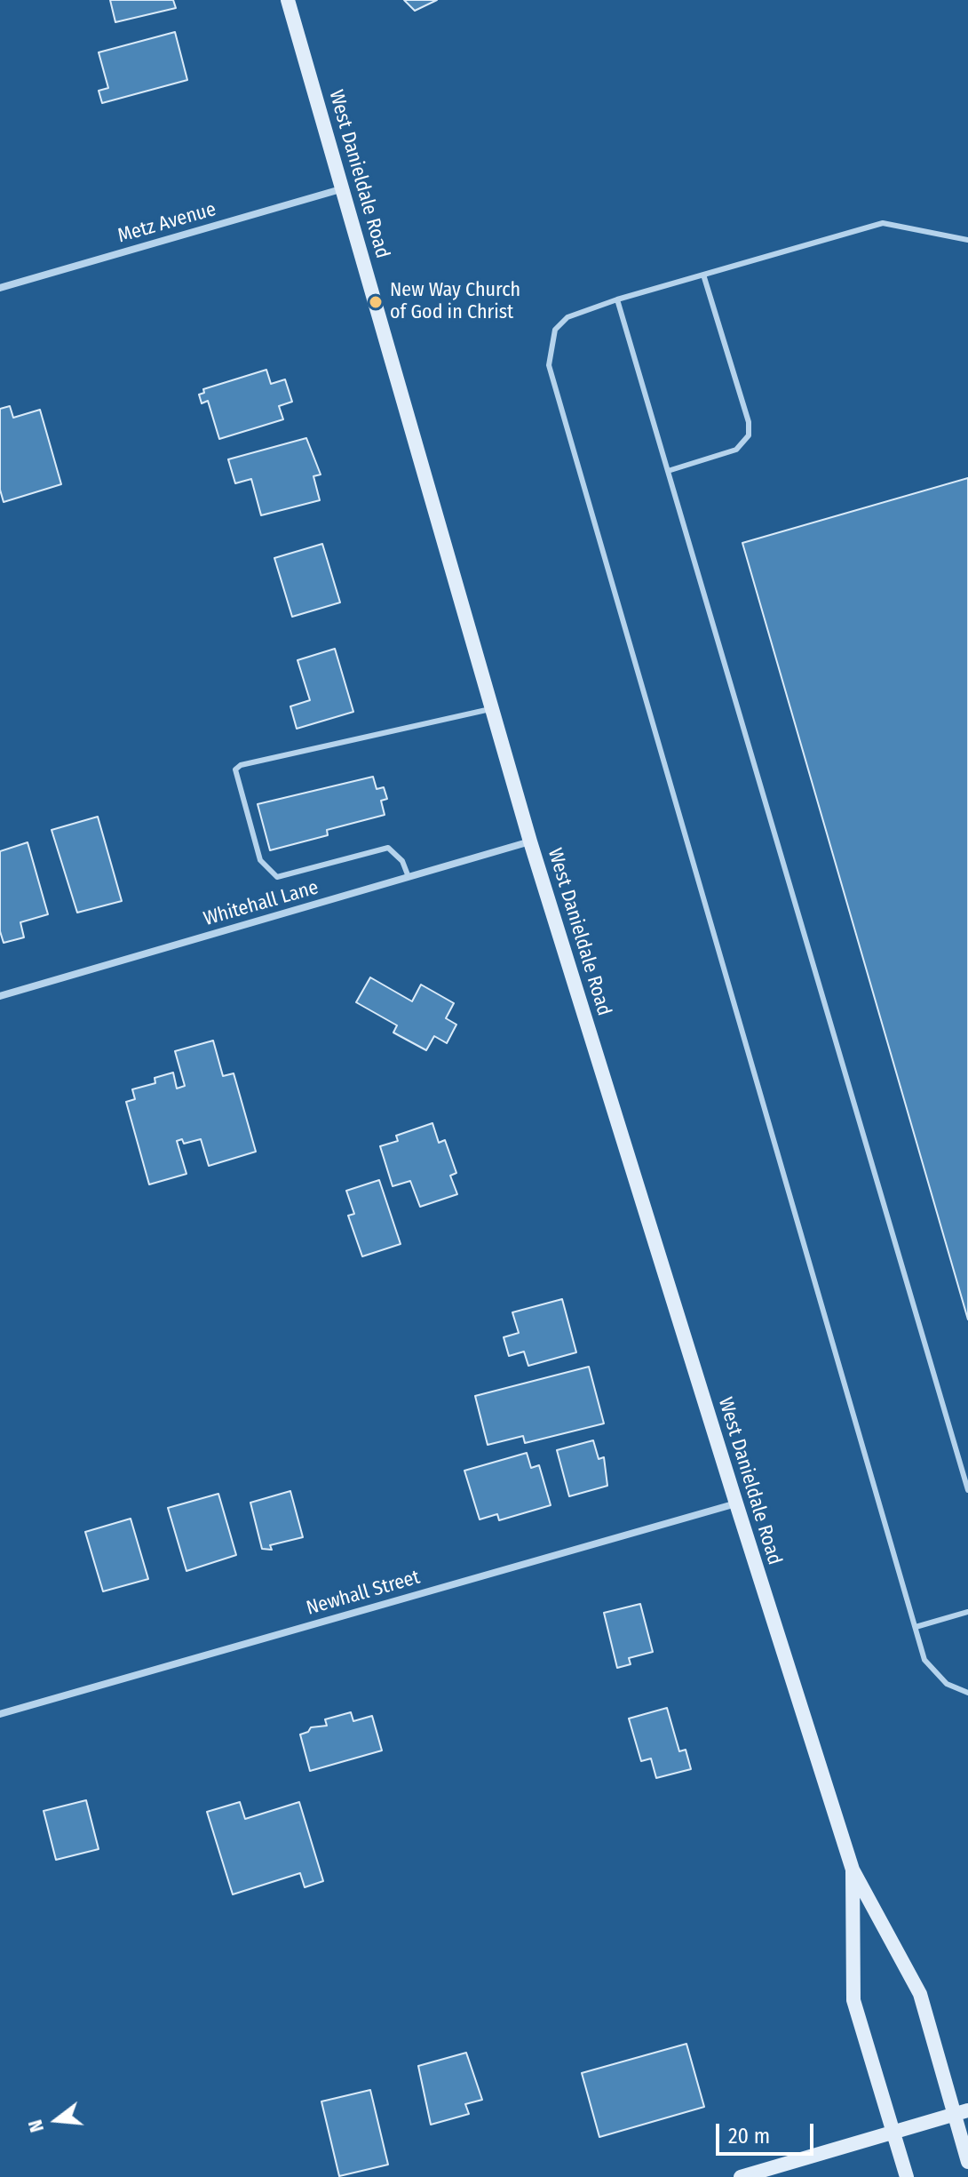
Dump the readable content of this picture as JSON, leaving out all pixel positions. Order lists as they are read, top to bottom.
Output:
{
  "streets": {
    "street": [
      "West Danieldale Road",
      "Metz Avenue",
      "Whitehall Lane",
      "Newhall Street"
    ]
  },
  "crossings": [
    ["West Danieldale Road", "Metz Avenue"],
    ["West Danieldale Road", "Whitehall Lane"],
    ["West Danieldale Road", "Newhall Street"]
  ],
  "places": ["New Way Church of God in Christ"],
  "scale_bar": "20 m",
  "north": "left"
}
